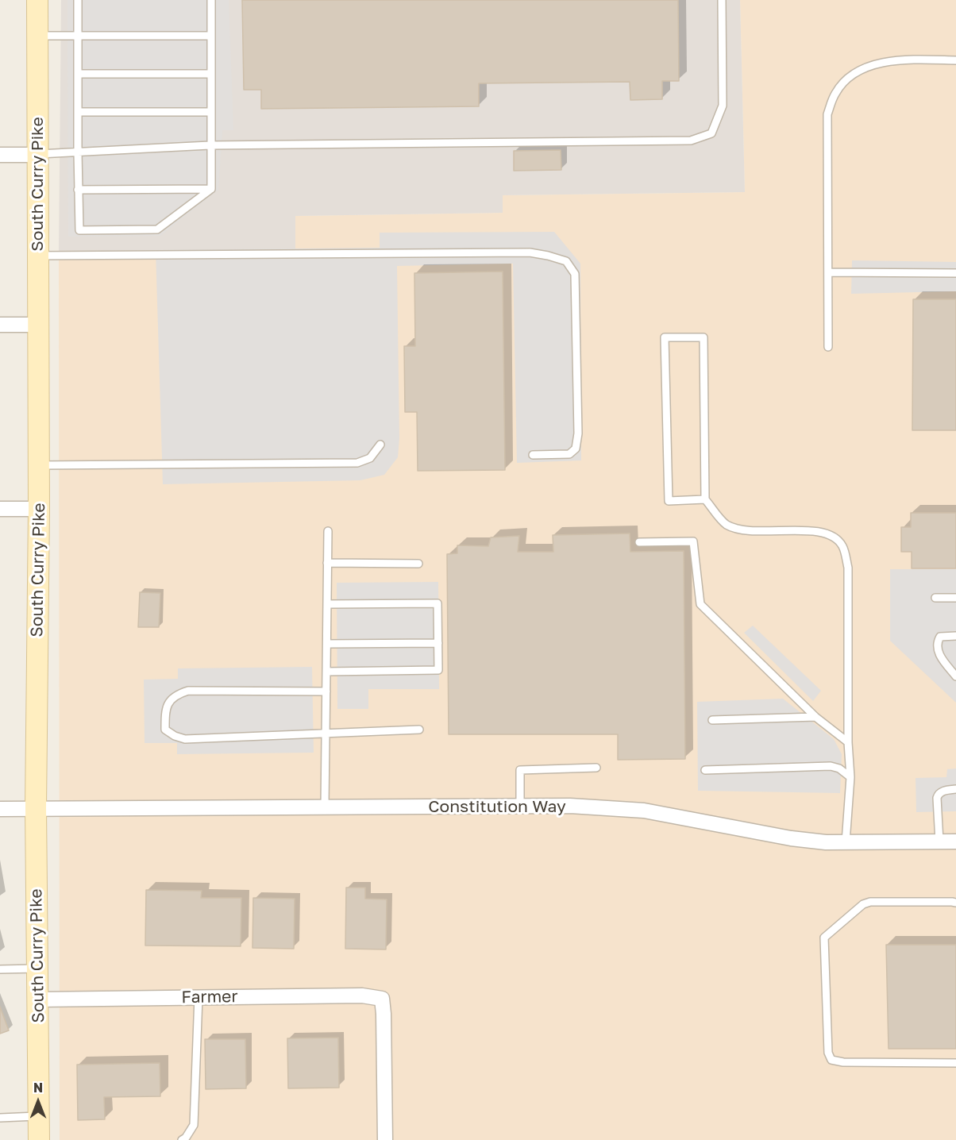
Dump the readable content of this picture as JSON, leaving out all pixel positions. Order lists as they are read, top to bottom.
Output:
{
  "streets": {
    "main road": ["South Curry Pike"],
    "street": ["Constitution Way", "Farmer"]
  },
  "crossings": [
    ["South Curry Pike", "Constitution Way"],
    ["South Curry Pike", "Farmer"]
  ],
  "north": "top"
}
